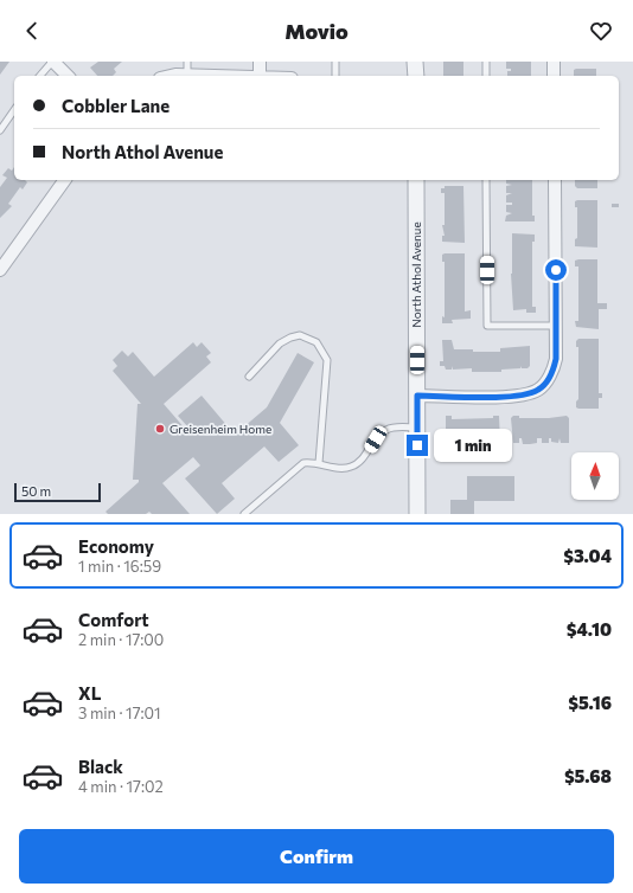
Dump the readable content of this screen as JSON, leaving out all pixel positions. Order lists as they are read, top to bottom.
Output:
{
  "streets": {
    "street": ["North Athol Avenue"]
  },
  "places": ["Greisenheim Home"],
  "scale_bar": "50 m",
  "north": "top",
  "page": {
    "header": "Movio",
    "banner": ["Cobbler Lane", "North Athol Avenue"],
    "bubble": "1 min",
    "scale": "50 m",
    "list": [
      {
        "name": "Economy",
        "note": "1 min · 16:59",
        "value": "$3.04"
      },
      {
        "name": "Comfort",
        "note": "2 min · 17:00",
        "value": "$4.10"
      },
      {
        "name": "XL",
        "note": "3 min · 17:01",
        "value": "$5.16"
      },
      {
        "name": "Black",
        "note": "4 min · 17:02",
        "value": "$5.68"
      }
    ],
    "buttons": "Confirm"
  }
}
